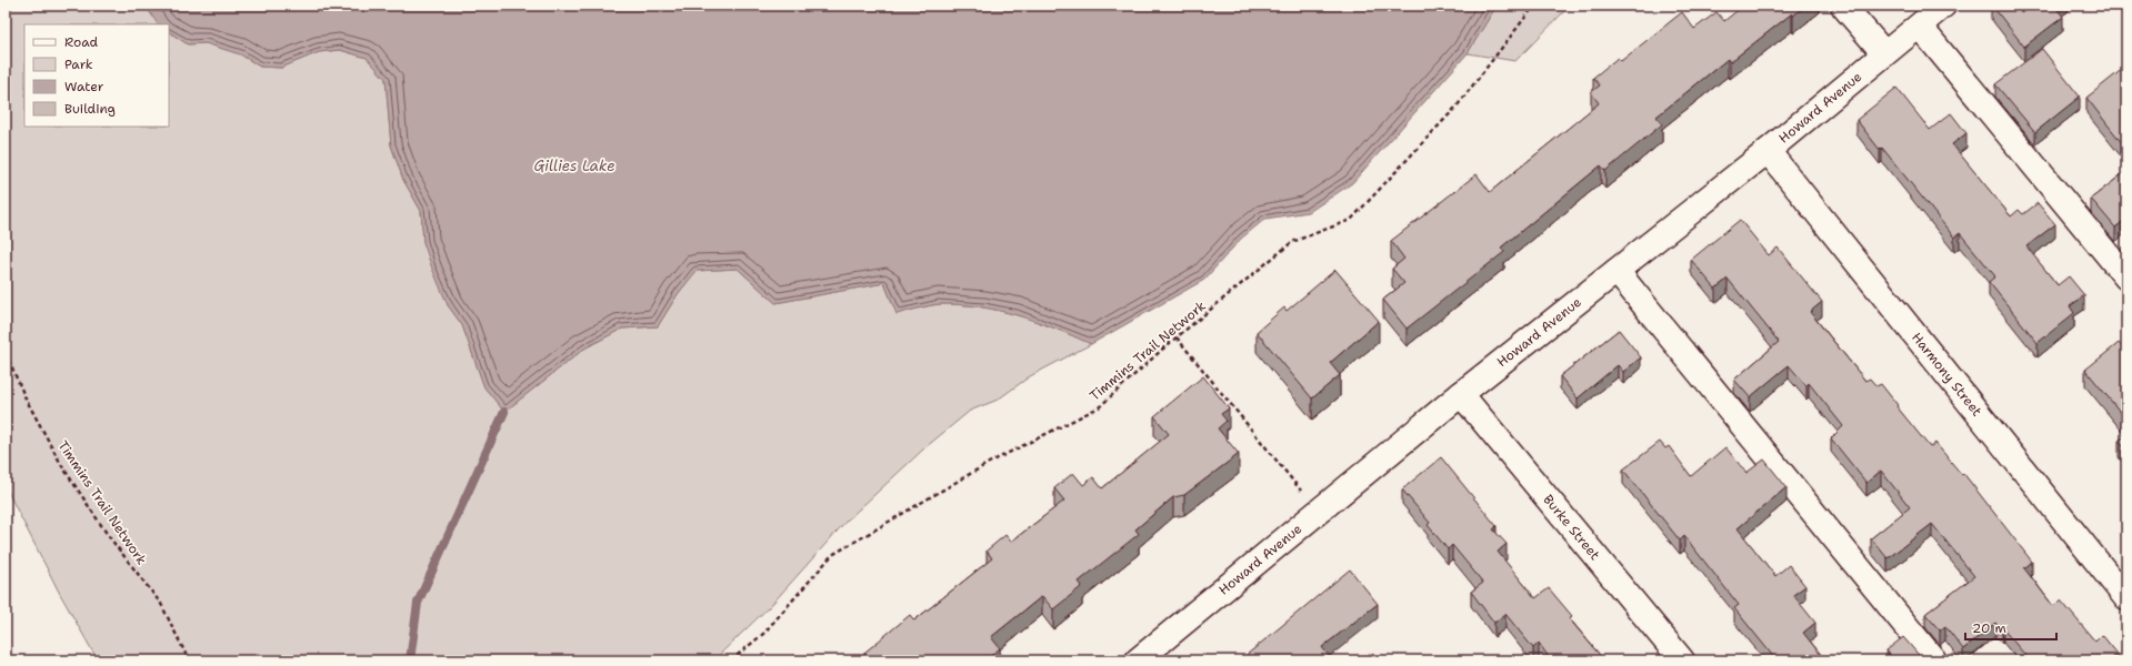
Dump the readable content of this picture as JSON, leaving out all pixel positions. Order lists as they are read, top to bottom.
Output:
{
  "streets": {
    "street": ["Howard Avenue", "Harmony Street", "Burke Street"],
    "path": ["Timmins Trail Network"]
  },
  "crossings": [
    ["Howard Avenue", "Harmony Street"],
    ["Howard Avenue", "Burke Street"]
  ],
  "water": ["Gillies Lake"],
  "legend": [
    "Road",
    "Park",
    "Water",
    "Building"
  ],
  "scale_bar": "20 m"
}
